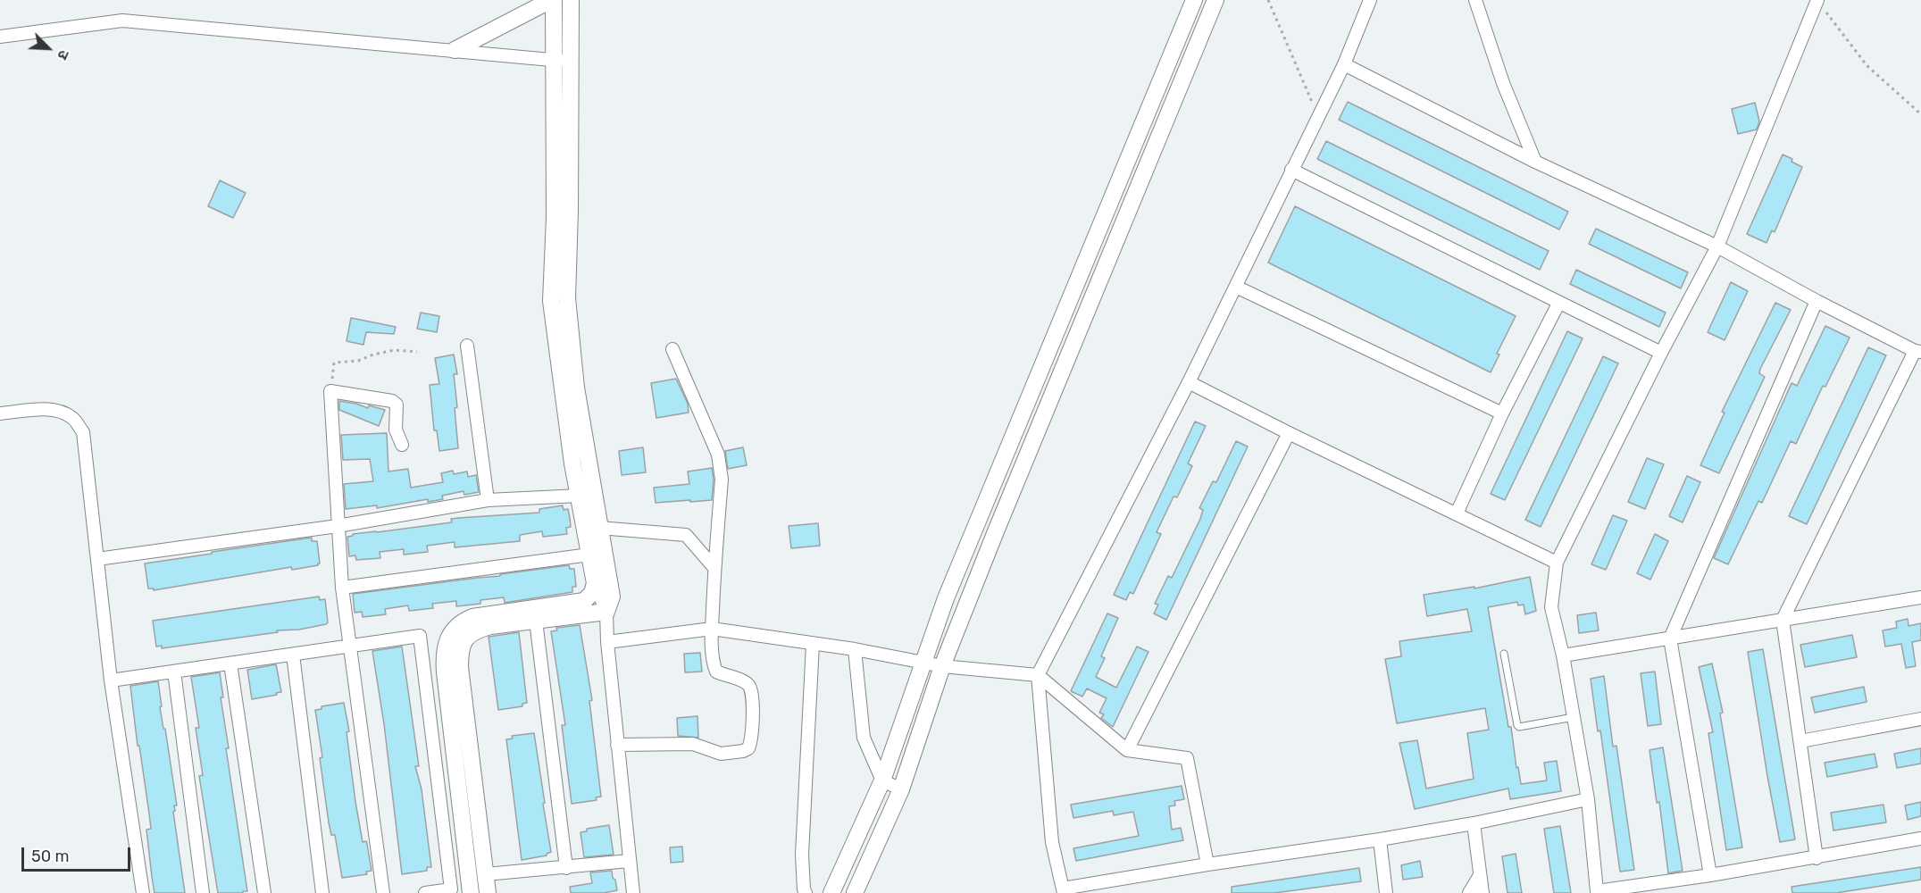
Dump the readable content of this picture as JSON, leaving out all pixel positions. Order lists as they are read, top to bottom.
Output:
{
  "scale_bar": "50 m",
  "north": "bottom right"
}
